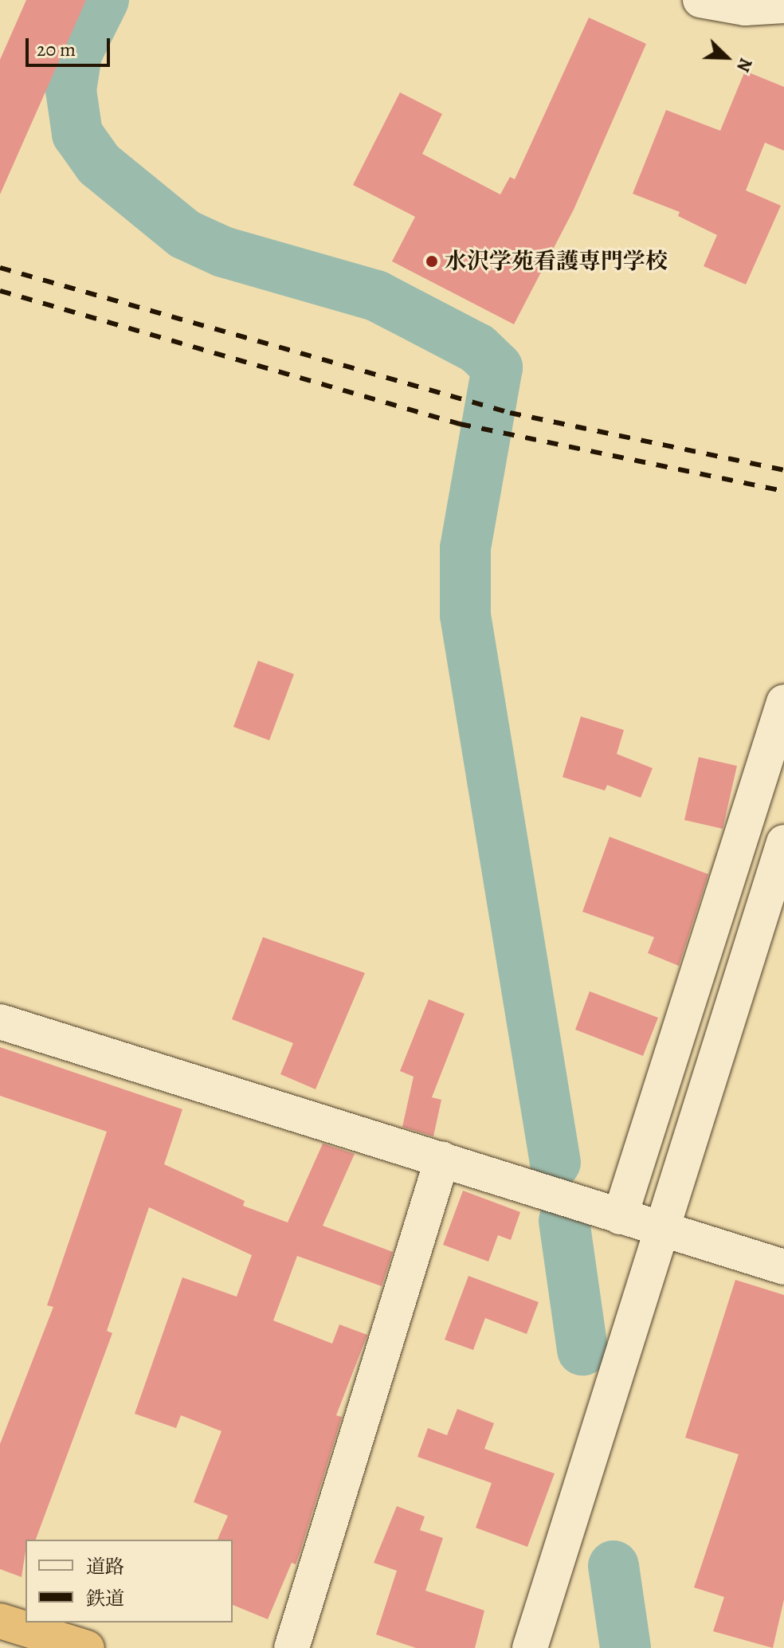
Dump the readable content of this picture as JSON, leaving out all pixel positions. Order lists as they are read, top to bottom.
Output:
{
  "places": ["水沢学苑看護専門学校"],
  "legend": ["道路", "鉄道"],
  "scale_bar": "20 m",
  "north": "bottom right"
}
